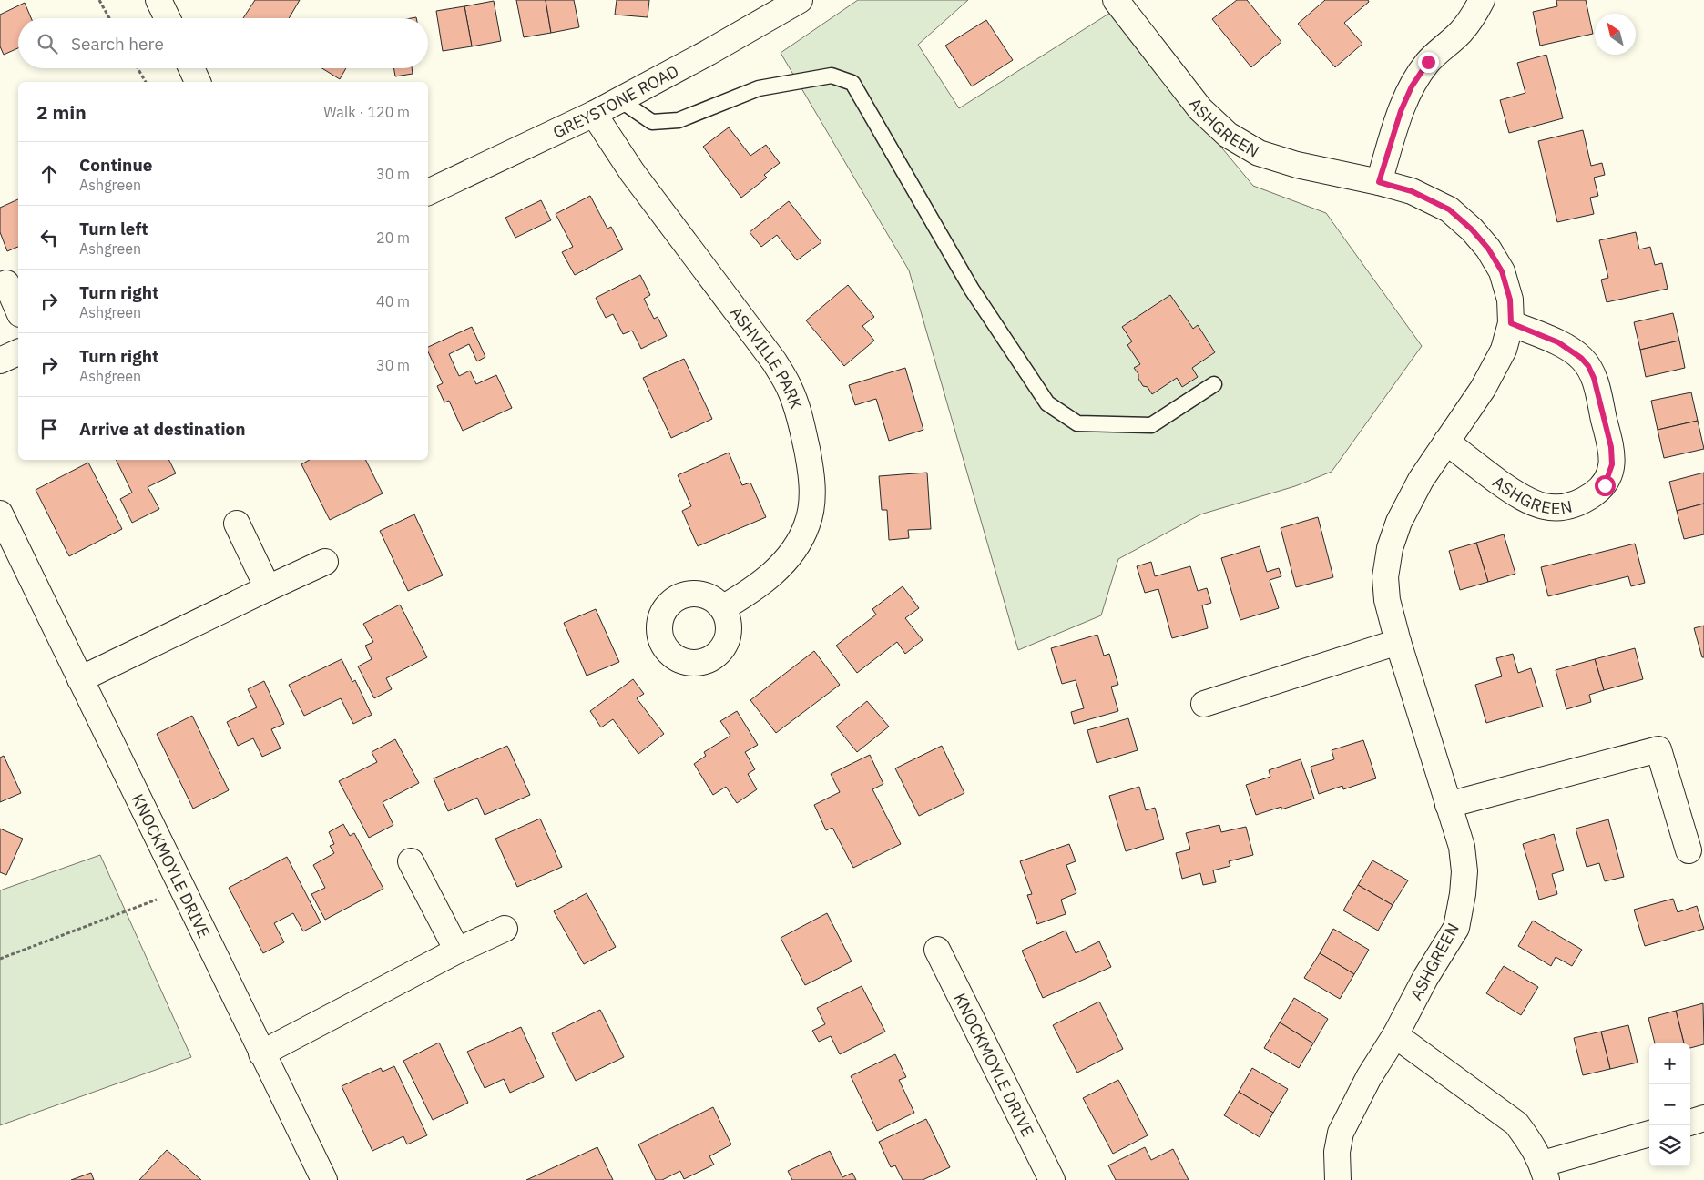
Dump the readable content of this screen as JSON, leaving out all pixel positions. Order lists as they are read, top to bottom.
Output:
{
  "streets": {
    "street": [
      "GREYSTONE ROAD",
      "ASHGREEN",
      "ASHVILLE PARK",
      "KNOCKMOYLE DRIVE"
    ]
  },
  "crossings": [
    ["GREYSTONE ROAD", "ASHVILLE PARK"]
  ],
  "north": "top left",
  "page": {
    "search": "Search here",
    "heading": ["2 min", "Walk · 120 m"],
    "list": [
      ["Continue", "Ashgreen", "30 m"],
      ["Turn left", "Ashgreen", "20 m"],
      ["Turn right", "Ashgreen", "40 m"],
      ["Turn right", "Ashgreen", "30 m"],
      "Arrive at destination"
    ],
    "map_buttons": ["+", "−"]
  }
}
